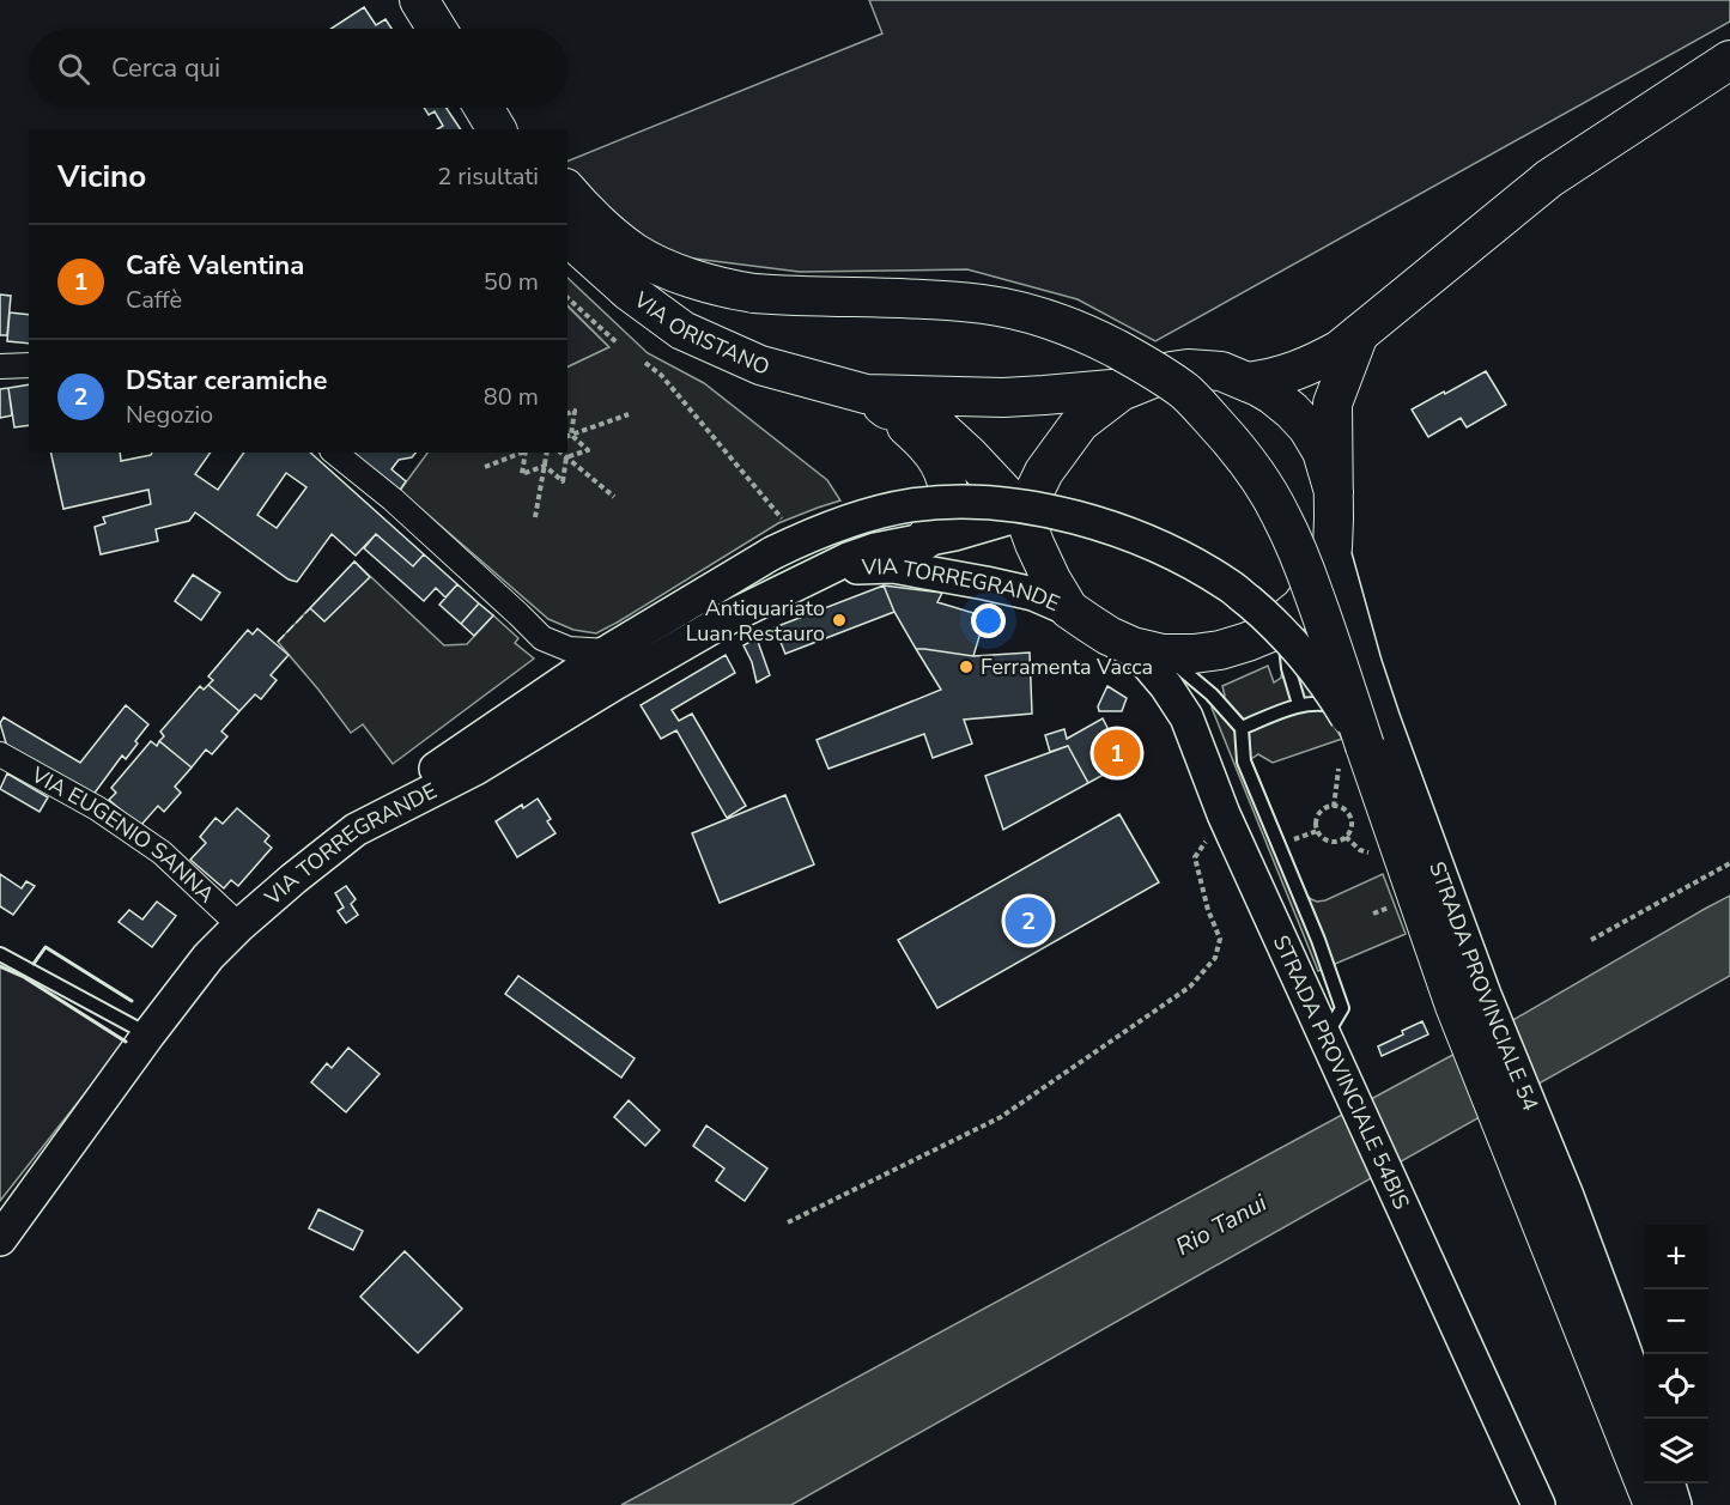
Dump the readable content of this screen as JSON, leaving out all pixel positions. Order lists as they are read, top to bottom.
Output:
{
  "streets": {
    "main road": [
      "VIA ORISTANO",
      "VIA TORREGRANDE",
      "STRADA PROVINCIALE 54",
      "STRADA PROVINCIALE 54BIS"
    ],
    "street": ["VIA EUGENIO SANNA"]
  },
  "crossings": [
    ["VIA ORISTANO", "VIA TORREGRANDE"],
    ["VIA TORREGRANDE", "VIA EUGENIO SANNA"]
  ],
  "water": ["Rio Tanui"],
  "places": ["Antiquariato Luan Restauro", "Ferramenta Vacca"],
  "page": {
    "search": "Cerca qui",
    "heading": ["Vicino", "2 risultati"],
    "list": [
      {
        "mark": "1",
        "name": "Cafè Valentina",
        "note": "Caffè",
        "value": "50 m"
      },
      {
        "mark": "2",
        "name": "DStar ceramiche",
        "note": "Negozio",
        "value": "80 m"
      }
    ],
    "pins": ["1", "2"],
    "map_buttons": ["+", "−"]
  }
}
